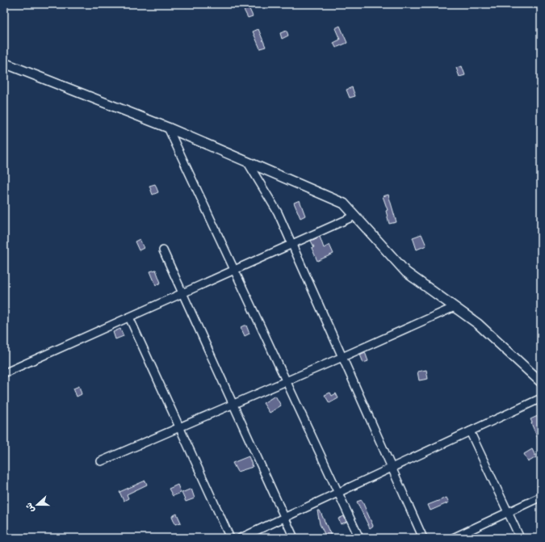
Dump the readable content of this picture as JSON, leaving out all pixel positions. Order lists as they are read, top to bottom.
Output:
{
  "north": "left"
}
